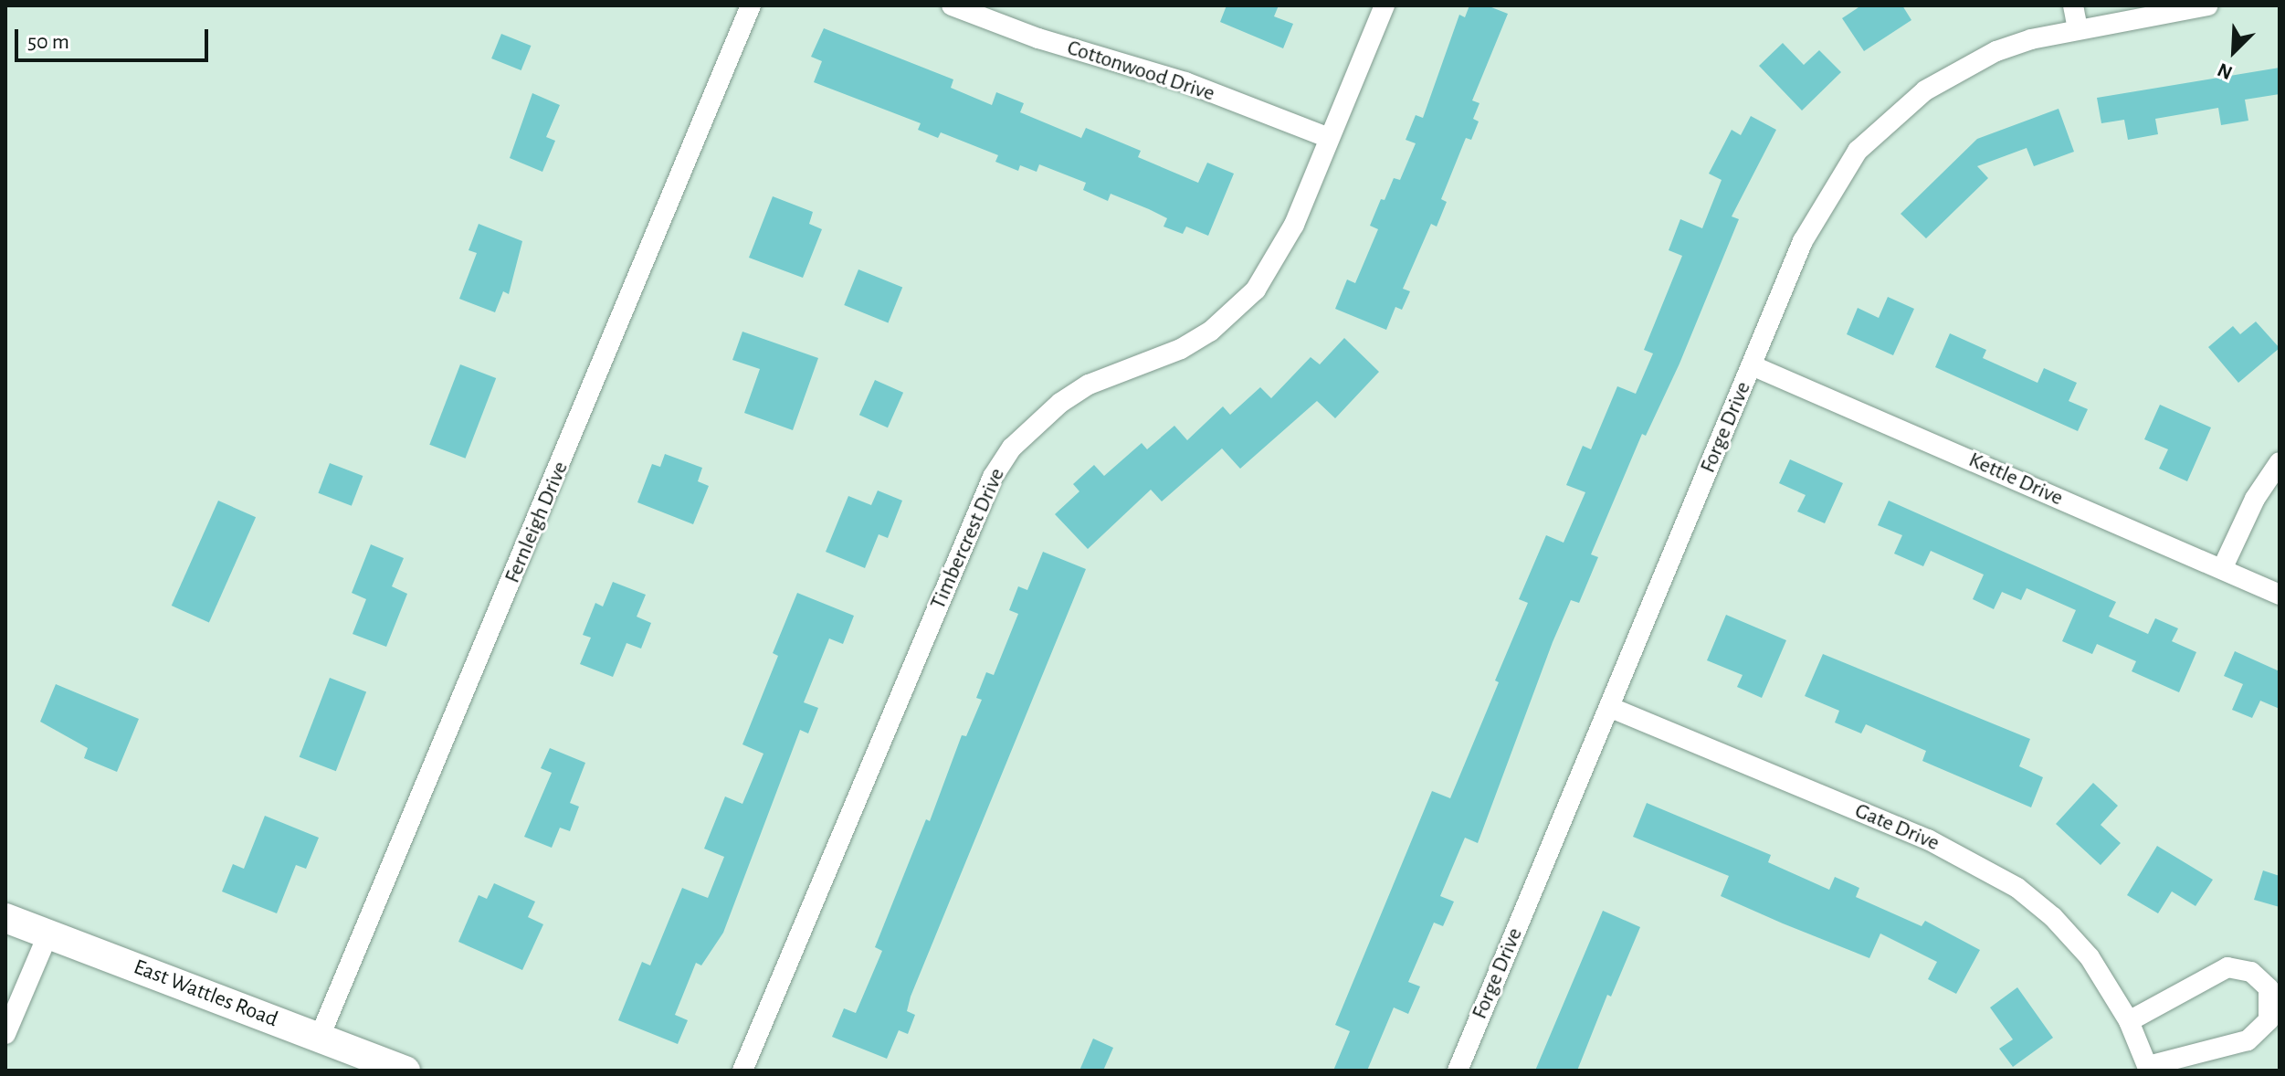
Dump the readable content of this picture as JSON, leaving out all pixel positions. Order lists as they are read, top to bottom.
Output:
{
  "streets": {
    "main road": ["East Wattles Road"],
    "street": [
      "Cottonwood Drive",
      "Forge Drive",
      "Kettle Drive",
      "Fernleigh Drive",
      "Timbercrest Drive",
      "Gate Drive"
    ]
  },
  "crossings": [
    ["Cottonwood Drive", "Timbercrest Drive"],
    ["Forge Drive", "Kettle Drive"],
    ["Forge Drive", "Gate Drive"],
    ["Fernleigh Drive", "East Wattles Road"]
  ],
  "scale_bar": "50 m",
  "north": "bottom left"
}
